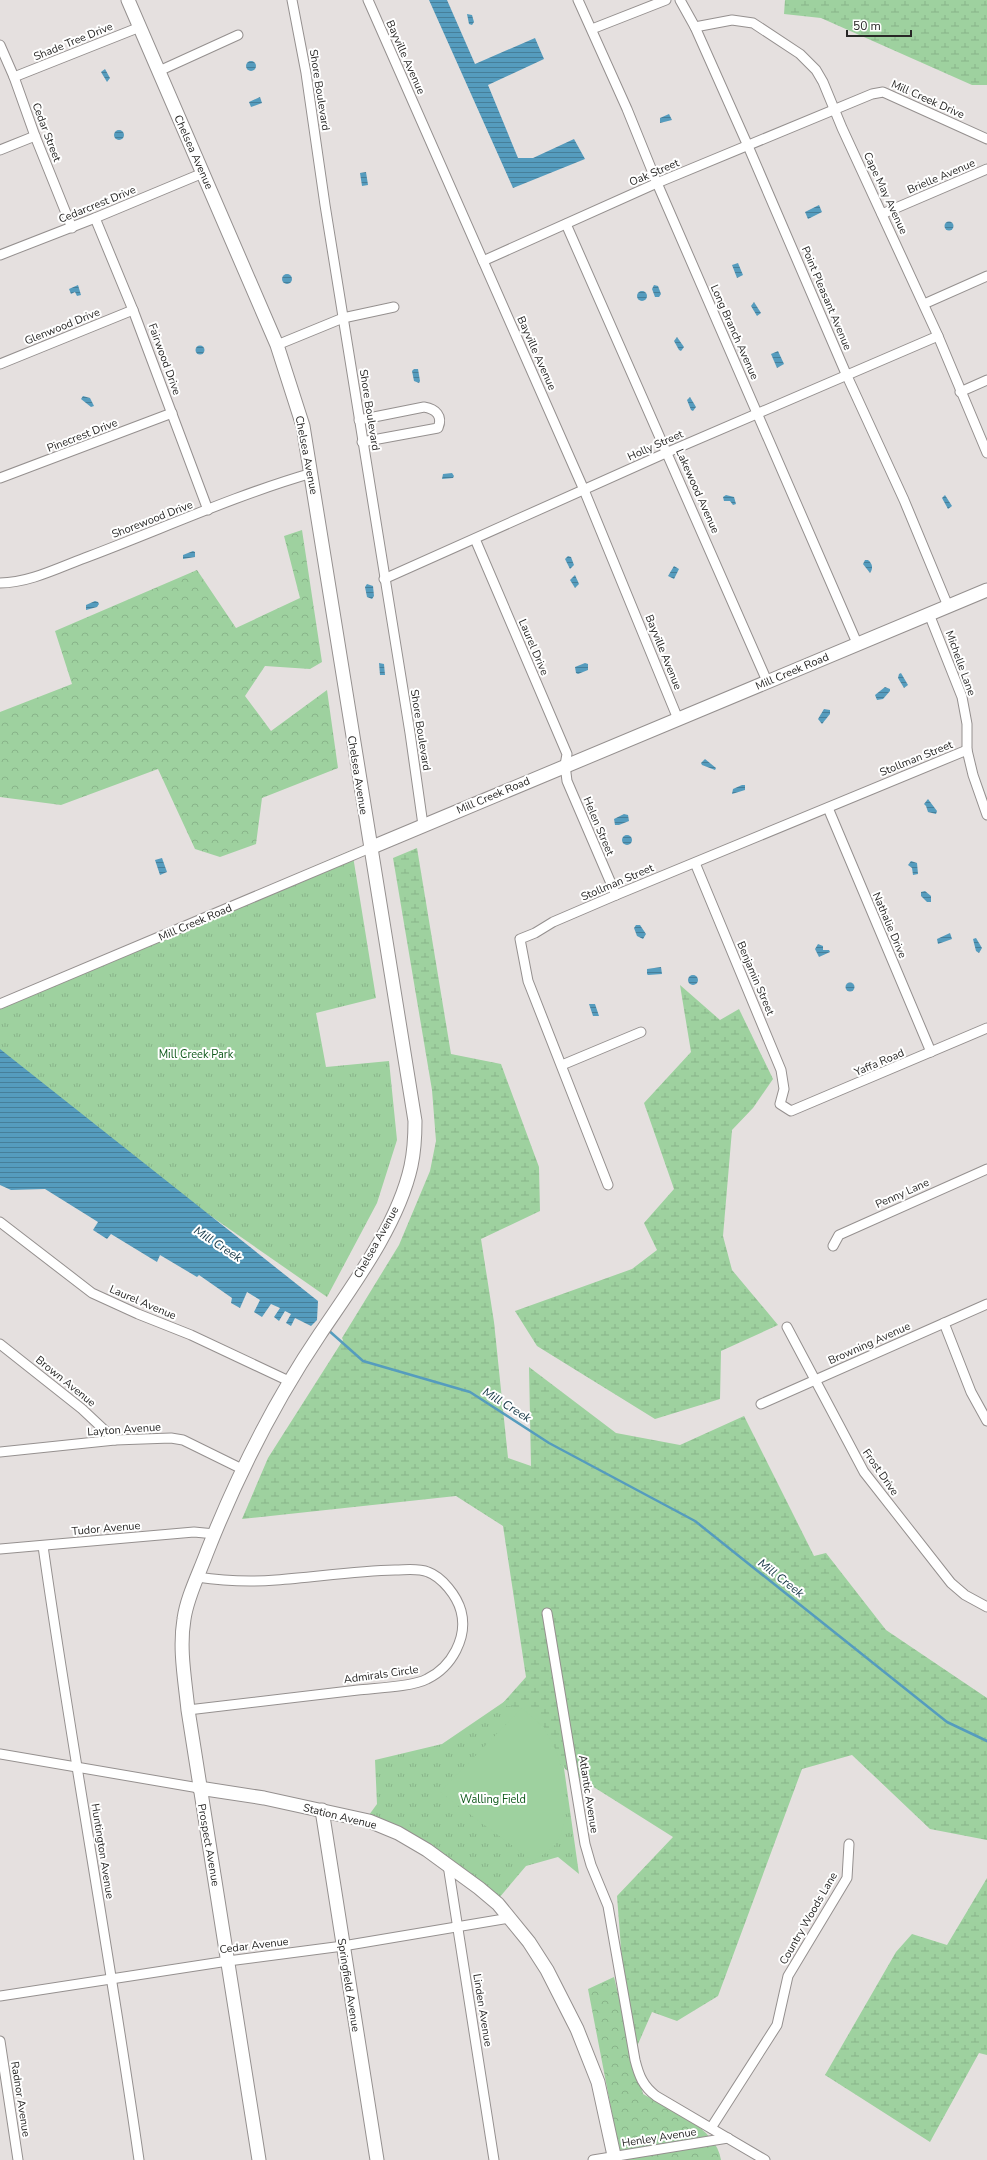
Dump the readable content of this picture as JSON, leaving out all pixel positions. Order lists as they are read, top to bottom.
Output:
{
  "streets": {
    "main road": [
      "Chelsea Avenue",
      "Mill Creek Road",
      "Station Avenue",
      "Prospect Avenue",
      "Springfield Avenue"
    ],
    "street": [
      "Shade Tree Drive",
      "Bayville Avenue",
      "Shore Boulevard",
      "Mill Creek Drive",
      "Cedar Street",
      "Oak Street",
      "Brielle Avenue",
      "Cape May Avenue",
      "Cedarcrest Drive",
      "Point Pleasant Avenue",
      "Glenwood Drive",
      "Long Branch Avenue",
      "Fairwood Drive",
      "Pinecrest Drive",
      "Holly Street",
      "Lakewood Avenue",
      "Shorewood Drive",
      "Laurel Drive",
      "Michelle Lane",
      "Stollman Street",
      "Helen Street",
      "Nathalie Drive",
      "Benjamin Street",
      "Yaffa Road",
      "Penny Lane",
      "Laurel Avenue",
      "Browning Avenue",
      "Brown Avenue",
      "Layton Avenue",
      "Frost Drive",
      "Tudor Avenue",
      "Admirals Circle",
      "Atlantic Avenue",
      "Huntington Avenue",
      "Country Woods Lane",
      "Cedar Avenue",
      "Linden Avenue",
      "Radnor Avenue",
      "Henley Avenue"
    ]
  },
  "crossings": [
    ["Shade Tree Drive", "Cedar Street"],
    ["Shade Tree Drive", "Chelsea Avenue"],
    ["Bayville Avenue", "Oak Street"],
    ["Bayville Avenue", "Holly Street"],
    ["Bayville Avenue", "Mill Creek Road"],
    ["Shore Boulevard", "Holly Street"],
    ["Shore Boulevard", "Mill Creek Road"],
    ["Mill Creek Drive", "Oak Street"],
    ["Mill Creek Drive", "Cape May Avenue"],
    ["Cedar Street", "Cedarcrest Drive"],
    ["Chelsea Avenue", "Cedarcrest Drive"],
    ["Chelsea Avenue", "Shorewood Drive"],
    ["Chelsea Avenue", "Mill Creek Road"],
    ["Chelsea Avenue", "Laurel Avenue"],
    ["Chelsea Avenue", "Layton Avenue"],
    ["Chelsea Avenue", "Tudor Avenue"],
    ["Chelsea Avenue", "Prospect Avenue"],
    ["Oak Street", "Cape May Avenue"],
    ["Oak Street", "Point Pleasant Avenue"],
    ["Oak Street", "Long Branch Avenue"],
    ["Oak Street", "Lakewood Avenue"],
    ["Brielle Avenue", "Cape May Avenue"],
    ["Cape May Avenue", "Point Pleasant Avenue"],
    ["Cape May Avenue", "Holly Street"],
    ["Cedarcrest Drive", "Fairwood Drive"],
    ["Point Pleasant Avenue", "Holly Street"],
    ["Point Pleasant Avenue", "Mill Creek Road"],
    ["Glenwood Drive", "Fairwood Drive"],
    ["Long Branch Avenue", "Holly Street"],
    ["Long Branch Avenue", "Mill Creek Road"],
    ["Fairwood Drive", "Pinecrest Drive"],
    ["Fairwood Drive", "Shorewood Drive"],
    ["Holly Street", "Lakewood Avenue"],
    ["Holly Street", "Laurel Drive"],
    ["Lakewood Avenue", "Mill Creek Road"],
    ["Laurel Drive", "Mill Creek Road"],
    ["Laurel Drive", "Helen Street"],
    ["Michelle Lane", "Mill Creek Road"],
    ["Michelle Lane", "Stollman Street"],
    ["Mill Creek Road", "Helen Street"],
    ["Stollman Street", "Helen Street"],
    ["Stollman Street", "Nathalie Drive"],
    ["Stollman Street", "Benjamin Street"],
    ["Nathalie Drive", "Yaffa Road"],
    ["Benjamin Street", "Yaffa Road"],
    ["Browning Avenue", "Frost Drive"],
    ["Brown Avenue", "Layton Avenue"],
    ["Tudor Avenue", "Prospect Avenue"],
    ["Tudor Avenue", "Huntington Avenue"],
    ["Admirals Circle", "Prospect Avenue"],
    ["Atlantic Avenue", "Country Woods Lane"],
    ["Atlantic Avenue", "Henley Avenue"],
    ["Station Avenue", "Prospect Avenue"],
    ["Station Avenue", "Huntington Avenue"],
    ["Station Avenue", "Cedar Avenue"],
    ["Station Avenue", "Springfield Avenue"],
    ["Station Avenue", "Linden Avenue"],
    ["Station Avenue", "Henley Avenue"],
    ["Prospect Avenue", "Cedar Avenue"],
    ["Huntington Avenue", "Cedar Avenue"],
    ["Cedar Avenue", "Springfield Avenue"],
    ["Cedar Avenue", "Linden Avenue"]
  ],
  "water": ["Mill Creek"],
  "parks": ["Mill Creek Park", "Walling Field"],
  "scale_bar": "50 m"
}
